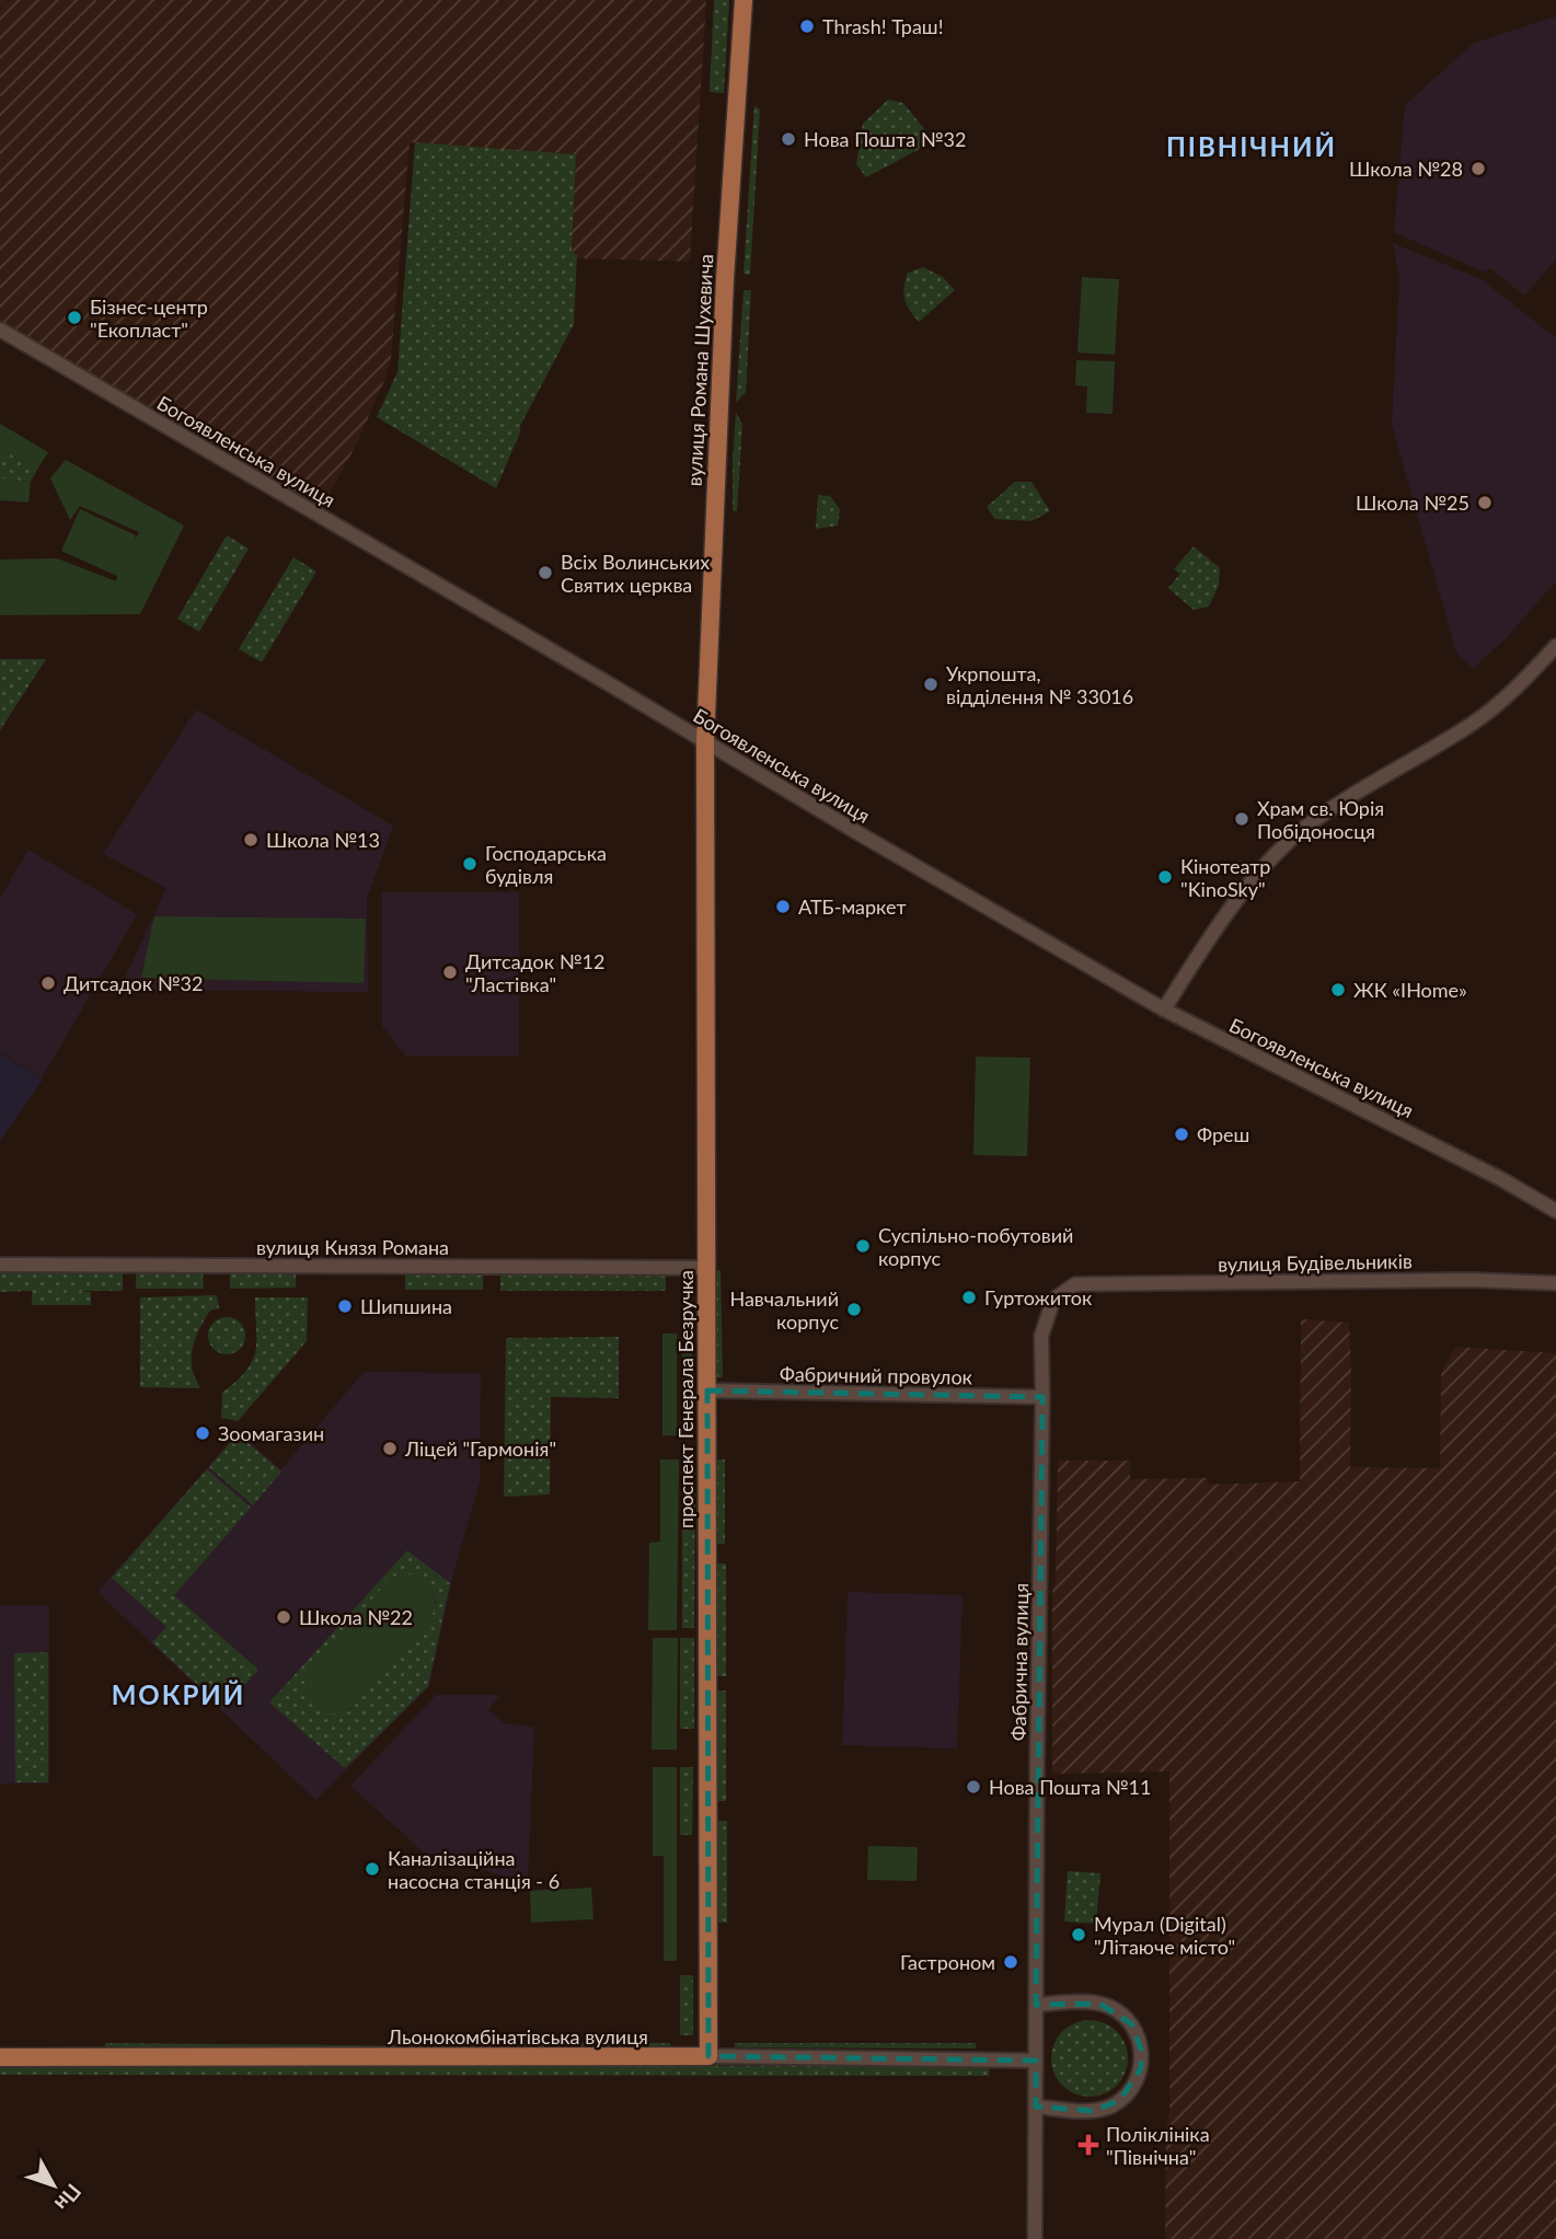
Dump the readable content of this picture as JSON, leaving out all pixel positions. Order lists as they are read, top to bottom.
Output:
{
  "streets": {
    "main road": ["вулиця Романа Шухевича", "проспект Генерала Безручка", "Льонокомбінатівська вулиця"],
    "street": [
      "Богоявленська вулиця",
      "вулиця Князя Романа",
      "вулиця Будівельників",
      "Фабричний провулок",
      "Фабрична вулиця"
    ]
  },
  "crossings": [
    ["вулиця Романа Шухевича", "Богоявленська вулиця"],
    ["вулиця Романа Шухевича", "проспект Генерала Безручка"],
    ["Богоявленська вулиця", "проспект Генерала Безручка"],
    ["вулиця Князя Романа", "проспект Генерала Безручка"],
    ["вулиця Будівельників", "Фабрична вулиця"],
    ["Фабричний провулок", "проспект Генерала Безручка"],
    ["Фабричний провулок", "Фабрична вулиця"],
    ["проспект Генерала Безручка", "Льонокомбінатівська вулиця"],
    ["Фабрична вулиця", "Льонокомбінатівська вулиця"]
  ],
  "districts": ["ПІВНІЧНИЙ", "МОКРИЙ"],
  "places": {
    "other": [
      "Thrash! Траш!",
      "Нова Пошта №32",
      "Школа №28",
      "Бізнес-центр \"Екопласт\"",
      "Школа №25",
      "Всіх Волинських Святих церква",
      "Укрпошта, відділення № 33016",
      "Храм св. Юрія Побідоносця",
      "Школа №13",
      "Господарська будівля",
      "Кінотеатр \"KinoSky\"",
      "АТБ-маркет",
      "Дитсадок №12 \"Ластівка\"",
      "Дитсадок №32",
      "ЖК «IHome»",
      "Фреш",
      "Суспільно-побутовий корпус",
      "Гуртожиток",
      "Шипшина",
      "Навчальний корпус",
      "Зоомагазин",
      "Ліцей \"Гармонія\"",
      "Школа №22",
      "Нова Пошта №11",
      "Каналізаційна насосна станція - 6",
      "Мурал (Digital) \"Літаюче місто\"",
      "Гастроном"
    ],
    "health": ["Поліклініка \"Північна\""]
  },
  "north": "bottom right"
}
